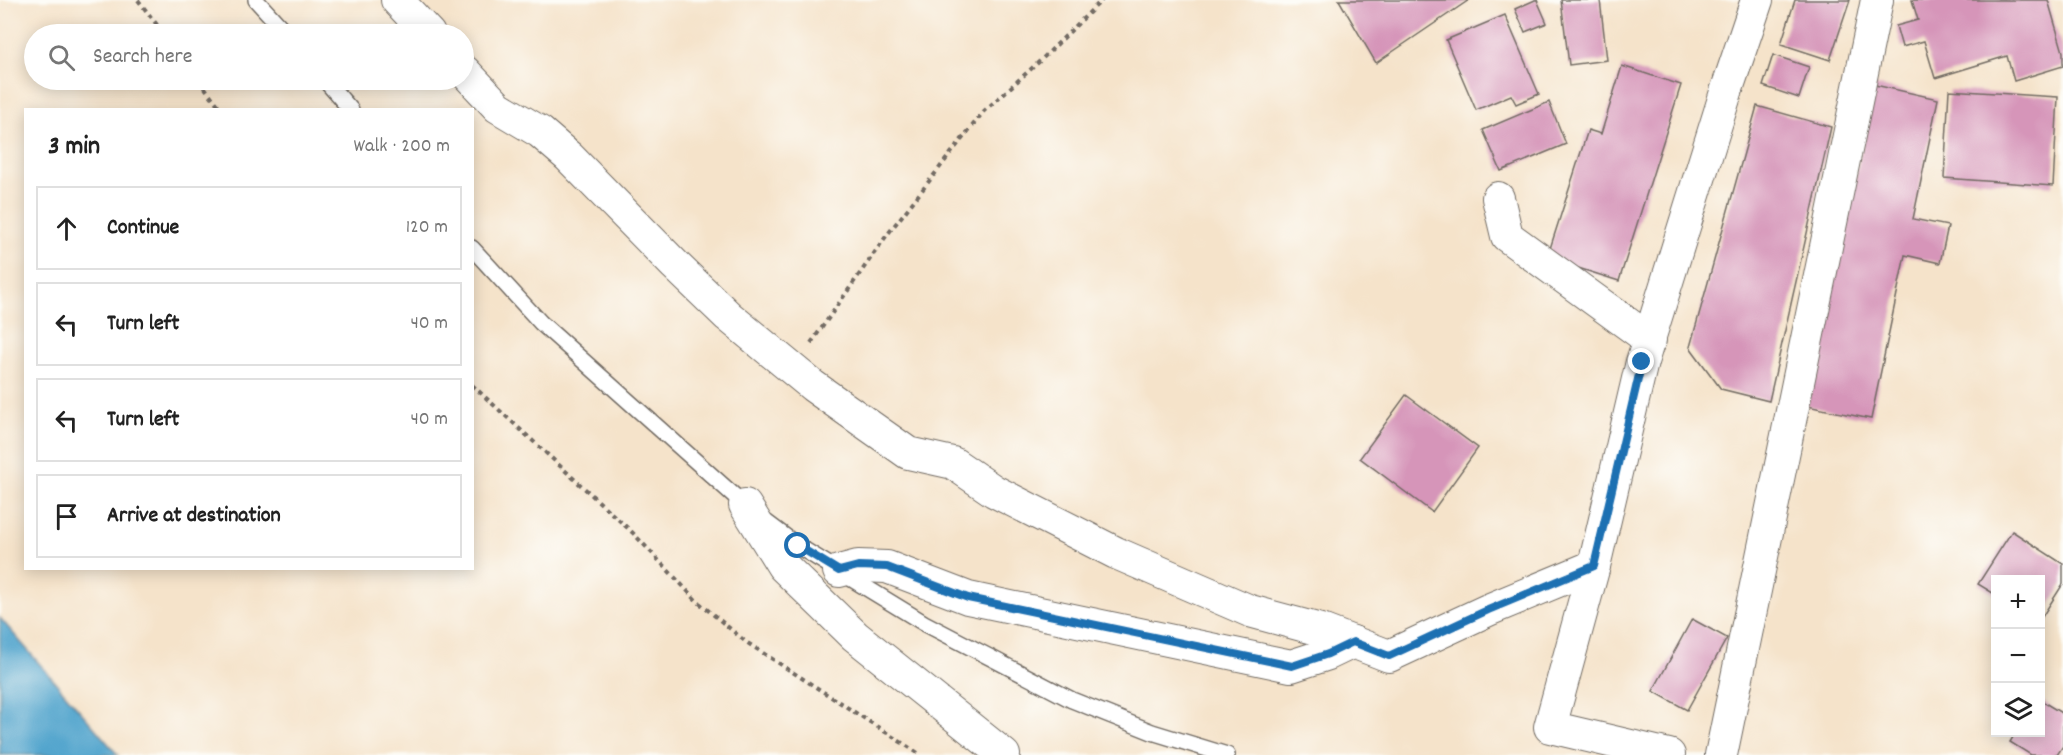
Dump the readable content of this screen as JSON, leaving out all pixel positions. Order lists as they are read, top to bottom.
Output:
{
  "page": {
    "search": "Search here",
    "heading": ["3 min", "Walk · 200 m"],
    "list": [
      ["Continue", "120 m"],
      ["Turn left", "40 m"],
      ["Turn left", "40 m"],
      "Arrive at destination"
    ],
    "map_buttons": ["+", "−"]
  }
}
